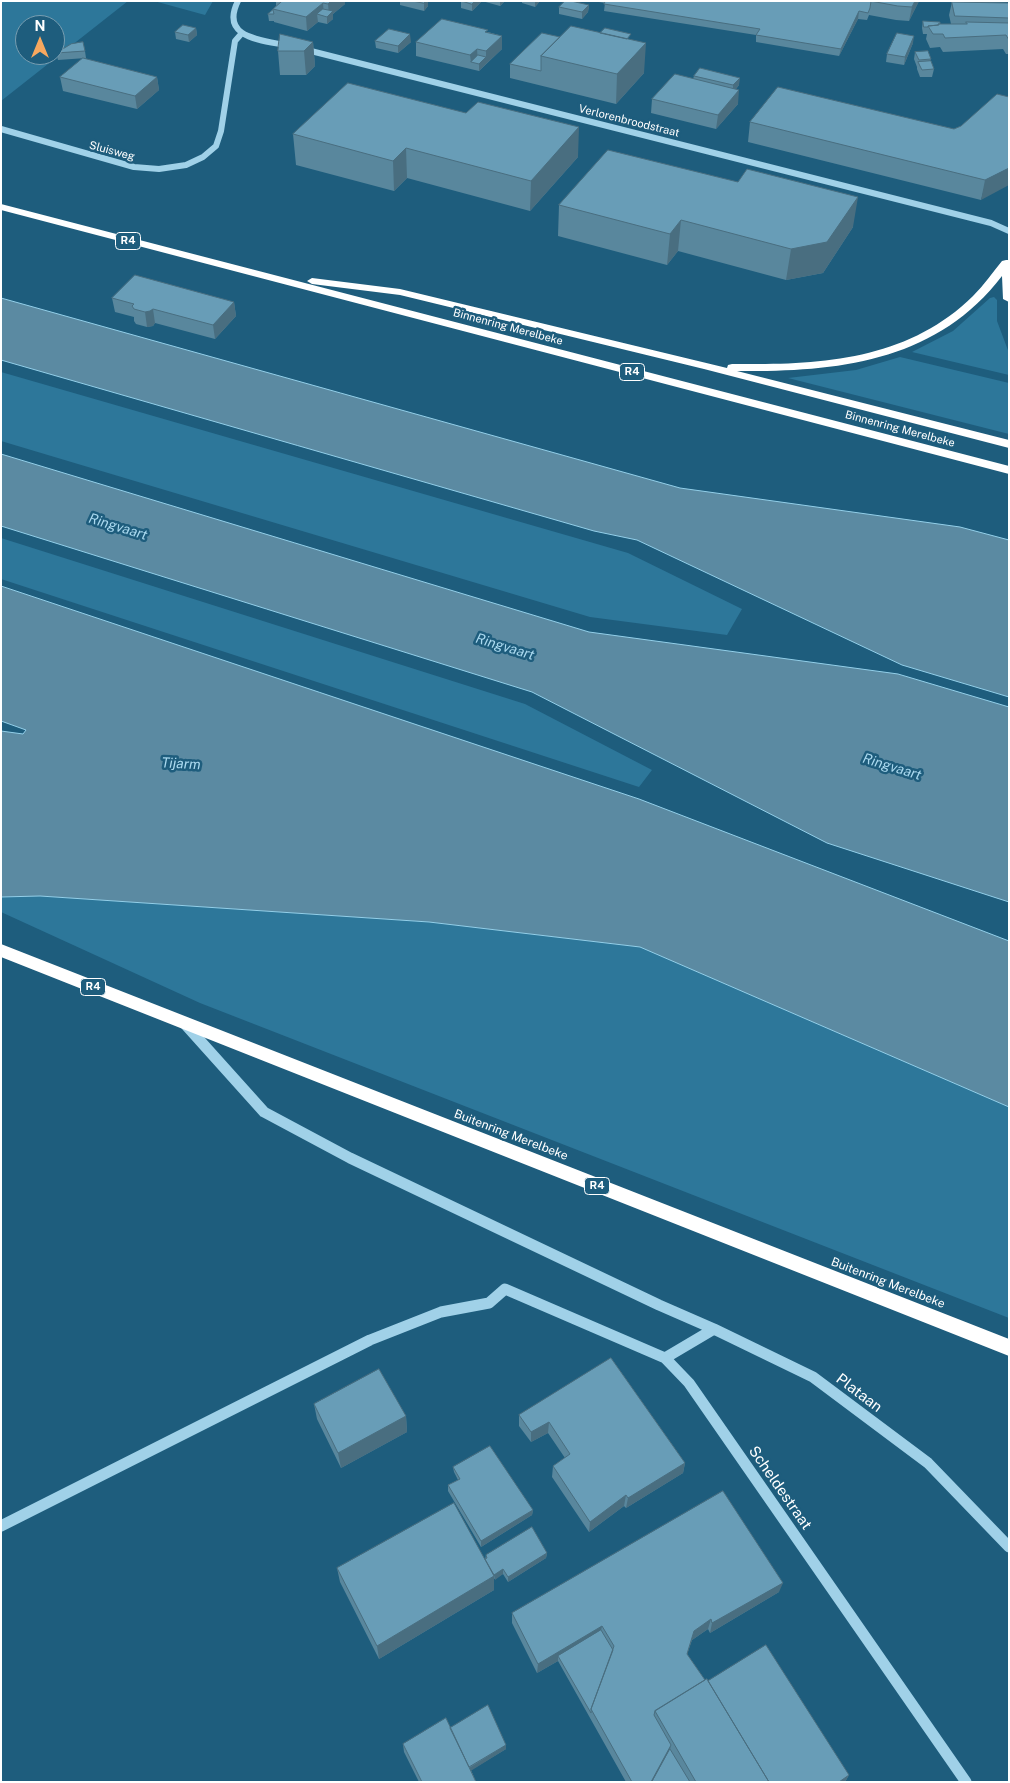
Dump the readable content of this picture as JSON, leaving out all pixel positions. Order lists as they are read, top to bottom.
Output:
{
  "streets": {
    "highway": ["R4", "Binnenring Merelbeke", "Buitenring Merelbeke"],
    "street": [
      "Verlorenbroodstraat",
      "Sluisweg",
      "Plataan",
      "Scheldestraat"
    ]
  },
  "crossings": [
    ["Verlorenbroodstraat", "Sluisweg"],
    ["Buitenring Merelbeke", "Plataan"]
  ],
  "water": ["Ringvaart", "Tijarm"],
  "north": "top"
}
